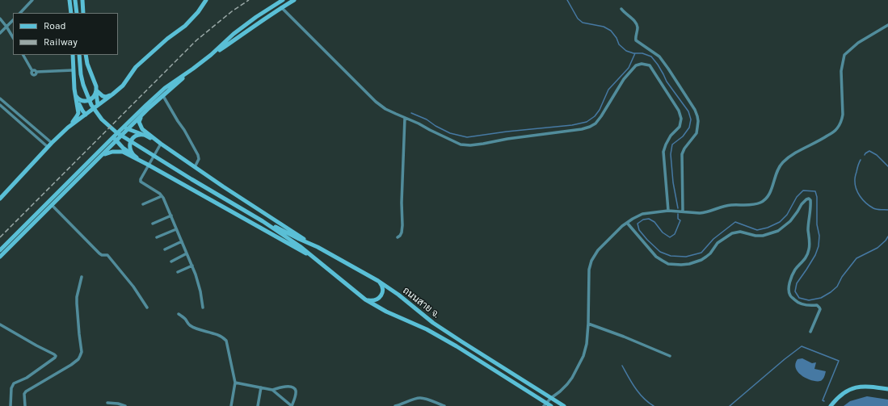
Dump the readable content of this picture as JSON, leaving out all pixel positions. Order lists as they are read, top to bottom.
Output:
{
  "streets": {
    "main road": ["ถนนสาย จ."]
  },
  "legend": ["Road", "Railway"]
}
